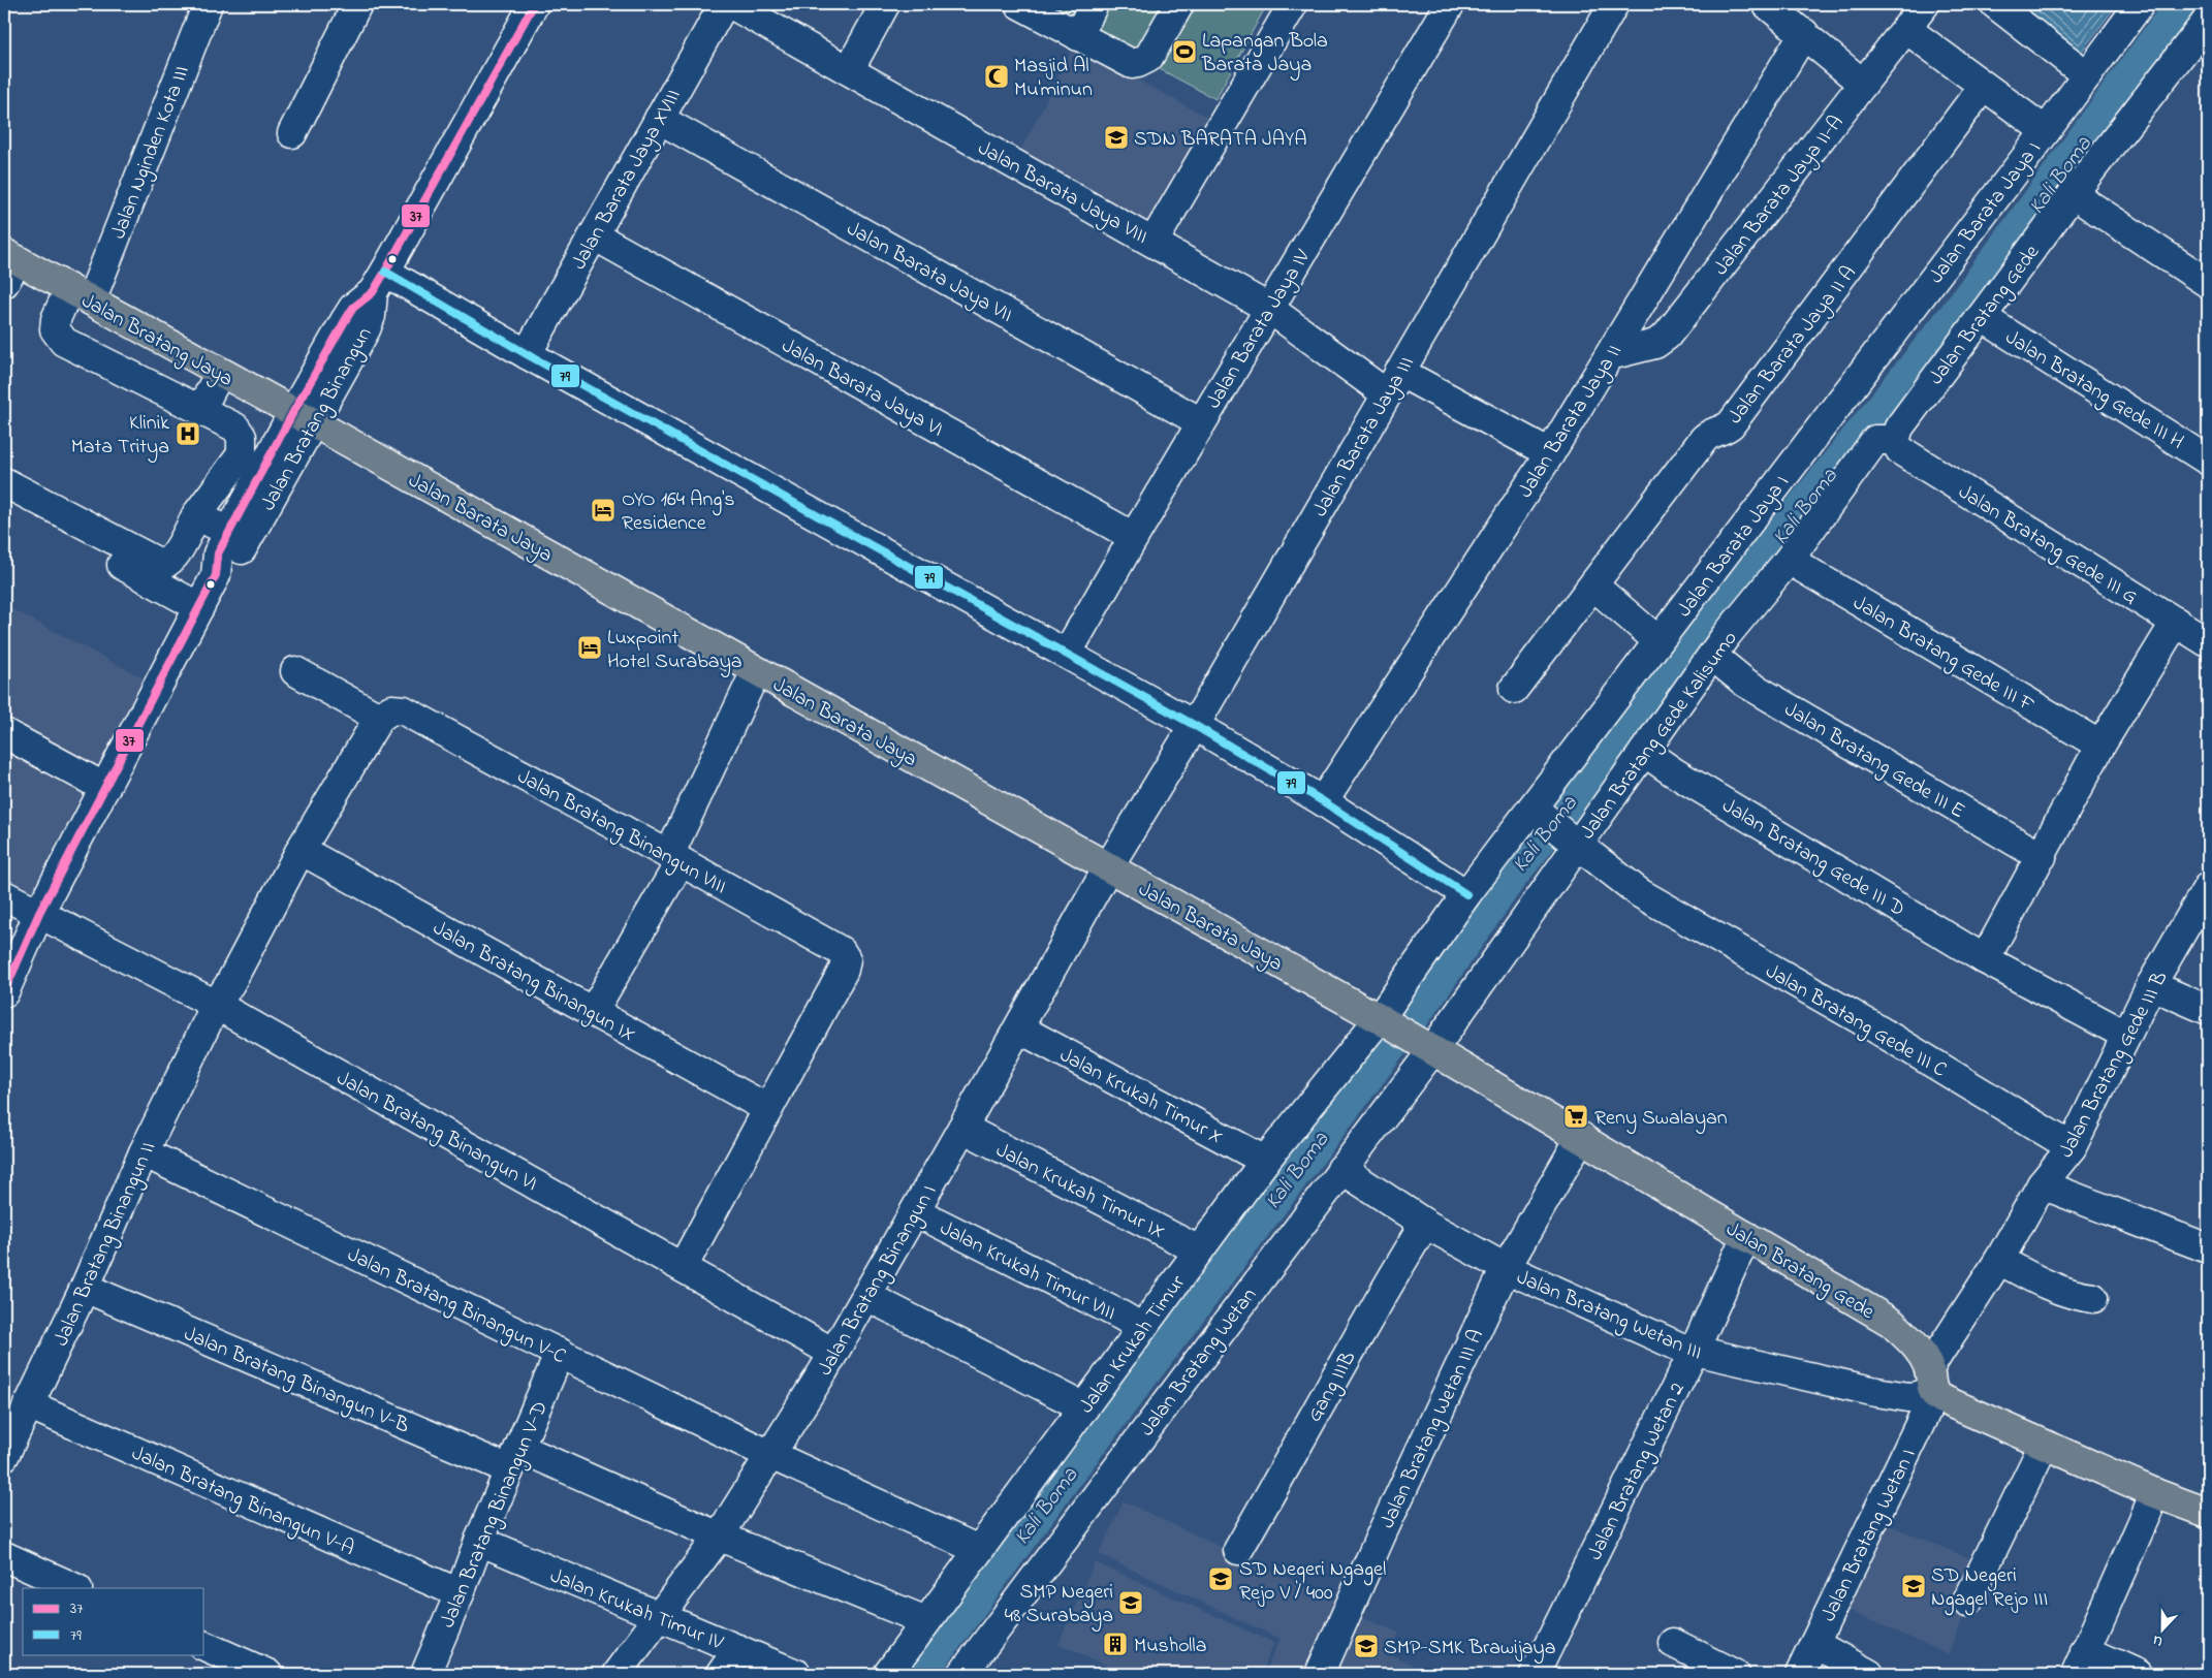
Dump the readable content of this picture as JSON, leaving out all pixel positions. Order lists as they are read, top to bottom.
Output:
{
  "streets": {
    "main road": ["Jalan Bratang Gede", "Jalan Bratang Jaya", "Jalan Barata Jaya"],
    "street": [
      "Jalan Nginden Kota III",
      "Jalan Barata Jaya XVIII",
      "Jalan Barata Jaya VIII",
      "Jalan Barata Jaya II-A",
      "Jalan Barata Jaya I",
      "Jalan Barata Jaya VII",
      "Jalan Barata Jaya IV",
      "Jalan Barata Jaya II A",
      "Jalan Barata Jaya VI",
      "Jalan Bratang Gede III H",
      "Jalan Bratang Binangun",
      "Jalan Barata Jaya II",
      "Jalan Barata Jaya III",
      "Jalan Bratang Gede III G",
      "Jalan Bratang Gede III F",
      "Jalan Bratang Gede Kalisumo",
      "Jalan Bratang Gede III E",
      "Jalan Bratang Binangun VIII",
      "Jalan Bratang Gede III D",
      "Jalan Bratang Binangun IX",
      "Jalan Bratang Gede III C",
      "Jalan Bratang Gede III B",
      "Jalan Krukah Timur X",
      "Jalan Bratang Binangun VI",
      "Jalan Krukah Timur IX",
      "Jalan Bratang Binangun II",
      "Jalan Krukah Timur VIII",
      "Jalan Bratang Binangun I",
      "Jalan Bratang Binangun V-C",
      "Jalan Bratang Wetan III",
      "Jalan Krukah Timur",
      "Jalan Bratang Wetan",
      "Jalan Bratang Binangun V-B",
      "Gang IIIB",
      "Jalan Bratang Wetan III A",
      "Jalan Bratang Wetan 2",
      "Jalan Bratang Binangun V-A",
      "Jalan Bratang Binangun V-D",
      "Jalan Bratang Wetan I",
      "Jalan Krukah Timur IV"
    ]
  },
  "crossings": [
    ["Jalan Nginden Kota III", "Jalan Bratang Jaya"],
    ["Jalan Barata Jaya XVIII", "Jalan Barata Jaya VII"],
    ["Jalan Barata Jaya XVIII", "Jalan Barata Jaya VI"],
    ["Jalan Barata Jaya VIII", "Jalan Barata Jaya IV"],
    ["Jalan Barata Jaya VIII", "Jalan Barata Jaya II"],
    ["Jalan Barata Jaya VIII", "Jalan Barata Jaya III"],
    ["Jalan Barata Jaya II-A", "Jalan Barata Jaya II"],
    ["Jalan Barata Jaya I", "Jalan Bratang Gede"],
    ["Jalan Barata Jaya I", "Jalan Barata Jaya"],
    ["Jalan Barata Jaya I", "Jalan Bratang Gede Kalisumo"],
    ["Jalan Barata Jaya I", "Jalan Bratang Gede III C"],
    ["Jalan Barata Jaya I", "Jalan Krukah Timur"],
    ["Jalan Barata Jaya VII", "Jalan Barata Jaya IV"],
    ["Jalan Bratang Gede", "Jalan Bratang Gede III H"],
    ["Jalan Bratang Gede", "Jalan Barata Jaya"],
    ["Jalan Bratang Gede", "Jalan Bratang Gede III G"],
    ["Jalan Bratang Gede", "Jalan Bratang Gede Kalisumo"],
    ["Jalan Bratang Gede", "Jalan Bratang Gede III B"],
    ["Jalan Bratang Gede", "Jalan Bratang Wetan III"],
    ["Jalan Bratang Gede", "Jalan Krukah Timur"],
    ["Jalan Bratang Gede", "Jalan Bratang Wetan"],
    ["Jalan Bratang Gede", "Jalan Bratang Wetan III A"],
    ["Jalan Bratang Gede", "Jalan Bratang Wetan 2"],
    ["Jalan Bratang Gede", "Jalan Bratang Wetan I"],
    ["Jalan Barata Jaya IV", "Jalan Barata Jaya VI"],
    ["Jalan Bratang Jaya", "Jalan Bratang Binangun"],
    ["Jalan Bratang Jaya", "Jalan Barata Jaya"],
    ["Jalan Bratang Binangun", "Jalan Barata Jaya"],
    ["Jalan Bratang Binangun", "Jalan Bratang Binangun VI"],
    ["Jalan Barata Jaya III", "Jalan Barata Jaya"],
    ["Jalan Barata Jaya III", "Jalan Bratang Binangun I"],
    ["Jalan Barata Jaya", "Jalan Bratang Binangun I"],
    ["Jalan Barata Jaya", "Jalan Krukah Timur"],
    ["Jalan Bratang Gede III G", "Jalan Bratang Gede Kalisumo"],
    ["Jalan Bratang Gede III F", "Jalan Bratang Gede Kalisumo"],
    ["Jalan Bratang Gede Kalisumo", "Jalan Bratang Gede III E"],
    ["Jalan Bratang Gede Kalisumo", "Jalan Bratang Gede III D"],
    ["Jalan Bratang Gede Kalisumo", "Jalan Bratang Gede III C"],
    ["Jalan Bratang Gede Kalisumo", "Jalan Bratang Wetan"],
    ["Jalan Bratang Binangun VIII", "Jalan Bratang Binangun IX"],
    ["Jalan Bratang Binangun VIII", "Jalan Bratang Binangun VI"],
    ["Jalan Bratang Gede III D", "Jalan Bratang Gede III B"],
    ["Jalan Bratang Gede III C", "Jalan Bratang Gede III B"],
    ["Jalan Bratang Gede III B", "Jalan Bratang Wetan III"],
    ["Jalan Bratang Gede III B", "Jalan Bratang Wetan I"],
    ["Jalan Krukah Timur X", "Jalan Bratang Binangun I"],
    ["Jalan Krukah Timur X", "Jalan Krukah Timur"],
    ["Jalan Bratang Binangun VI", "Jalan Bratang Binangun II"],
    ["Jalan Bratang Binangun VI", "Jalan Bratang Binangun I"],
    ["Jalan Krukah Timur IX", "Jalan Bratang Binangun I"],
    ["Jalan Krukah Timur IX", "Jalan Krukah Timur"],
    ["Jalan Bratang Binangun II", "Jalan Bratang Binangun V-C"],
    ["Jalan Bratang Binangun II", "Jalan Bratang Binangun V-B"],
    ["Jalan Bratang Binangun II", "Jalan Bratang Binangun V-A"],
    ["Jalan Krukah Timur VIII", "Jalan Bratang Binangun I"],
    ["Jalan Krukah Timur VIII", "Jalan Krukah Timur"],
    ["Jalan Bratang Binangun I", "Jalan Bratang Binangun V-C"],
    ["Jalan Bratang Binangun I", "Jalan Bratang Binangun V-B"],
    ["Jalan Bratang Binangun I", "Jalan Krukah Timur IV"],
    ["Jalan Bratang Binangun V-C", "Jalan Krukah Timur"],
    ["Jalan Bratang Binangun V-C", "Jalan Bratang Binangun V-D"],
    ["Jalan Bratang Wetan III", "Jalan Bratang Wetan"],
    ["Jalan Bratang Wetan III", "Gang IIIB"],
    ["Jalan Bratang Wetan III", "Jalan Bratang Wetan III A"],
    ["Jalan Bratang Wetan III", "Jalan Bratang Wetan 2"],
    ["Jalan Bratang Wetan III", "Jalan Bratang Wetan I"],
    ["Jalan Krukah Timur", "Jalan Bratang Binangun V-B"],
    ["Jalan Bratang Binangun V-B", "Jalan Bratang Binangun V-D"],
    ["Jalan Bratang Binangun V-A", "Jalan Bratang Binangun V-D"],
    ["Jalan Bratang Binangun V-D", "Jalan Krukah Timur IV"]
  ],
  "water": ["Kali Boma"],
  "places": {
    "sports": ["Lapangan Bola Barata Jaya"],
    "mosque": ["Masjid Al Mu'minun"],
    "school or university": [
      "SDN BARATA JAYA",
      "SD Negeri Ngagel Rejo V / 400",
      "SD Negeri Ngagel Rejo III",
      "SMP Negeri 48 Surabaya",
      "SMP-SMK Brawijaya"
    ],
    "hospital": ["Klinik Mata Tritya"],
    "hotel": ["OYO 164 Ang's Residence", "Luxpoint Hotel Surabaya"],
    "supermarket": ["Reny Swalayan"],
    "building": ["Musholla"]
  },
  "lines": ["transit line 37", "transit line 79"],
  "legend": ["37", "79"],
  "north": "bottom"
}
